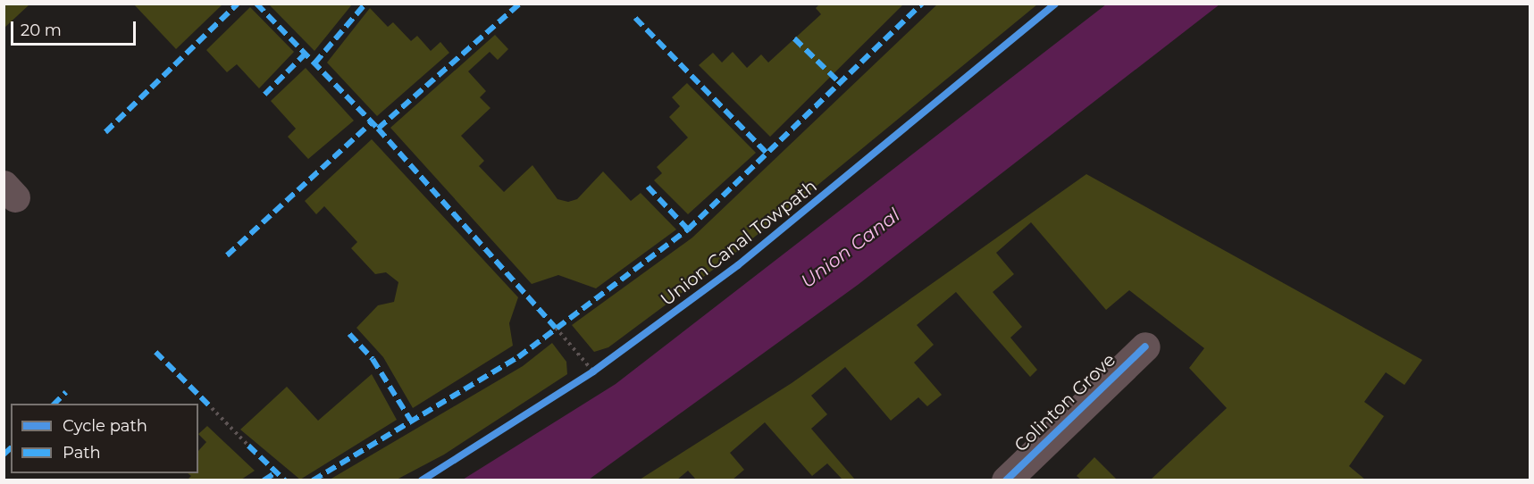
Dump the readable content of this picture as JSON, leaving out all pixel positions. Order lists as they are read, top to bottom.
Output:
{
  "streets": {
    "street": ["Colinton Grove"],
    "cycle path": ["Union Canal Towpath"]
  },
  "water": ["Union Canal"],
  "legend": ["Cycle path", "Path"],
  "scale_bar": "20 m"
}
